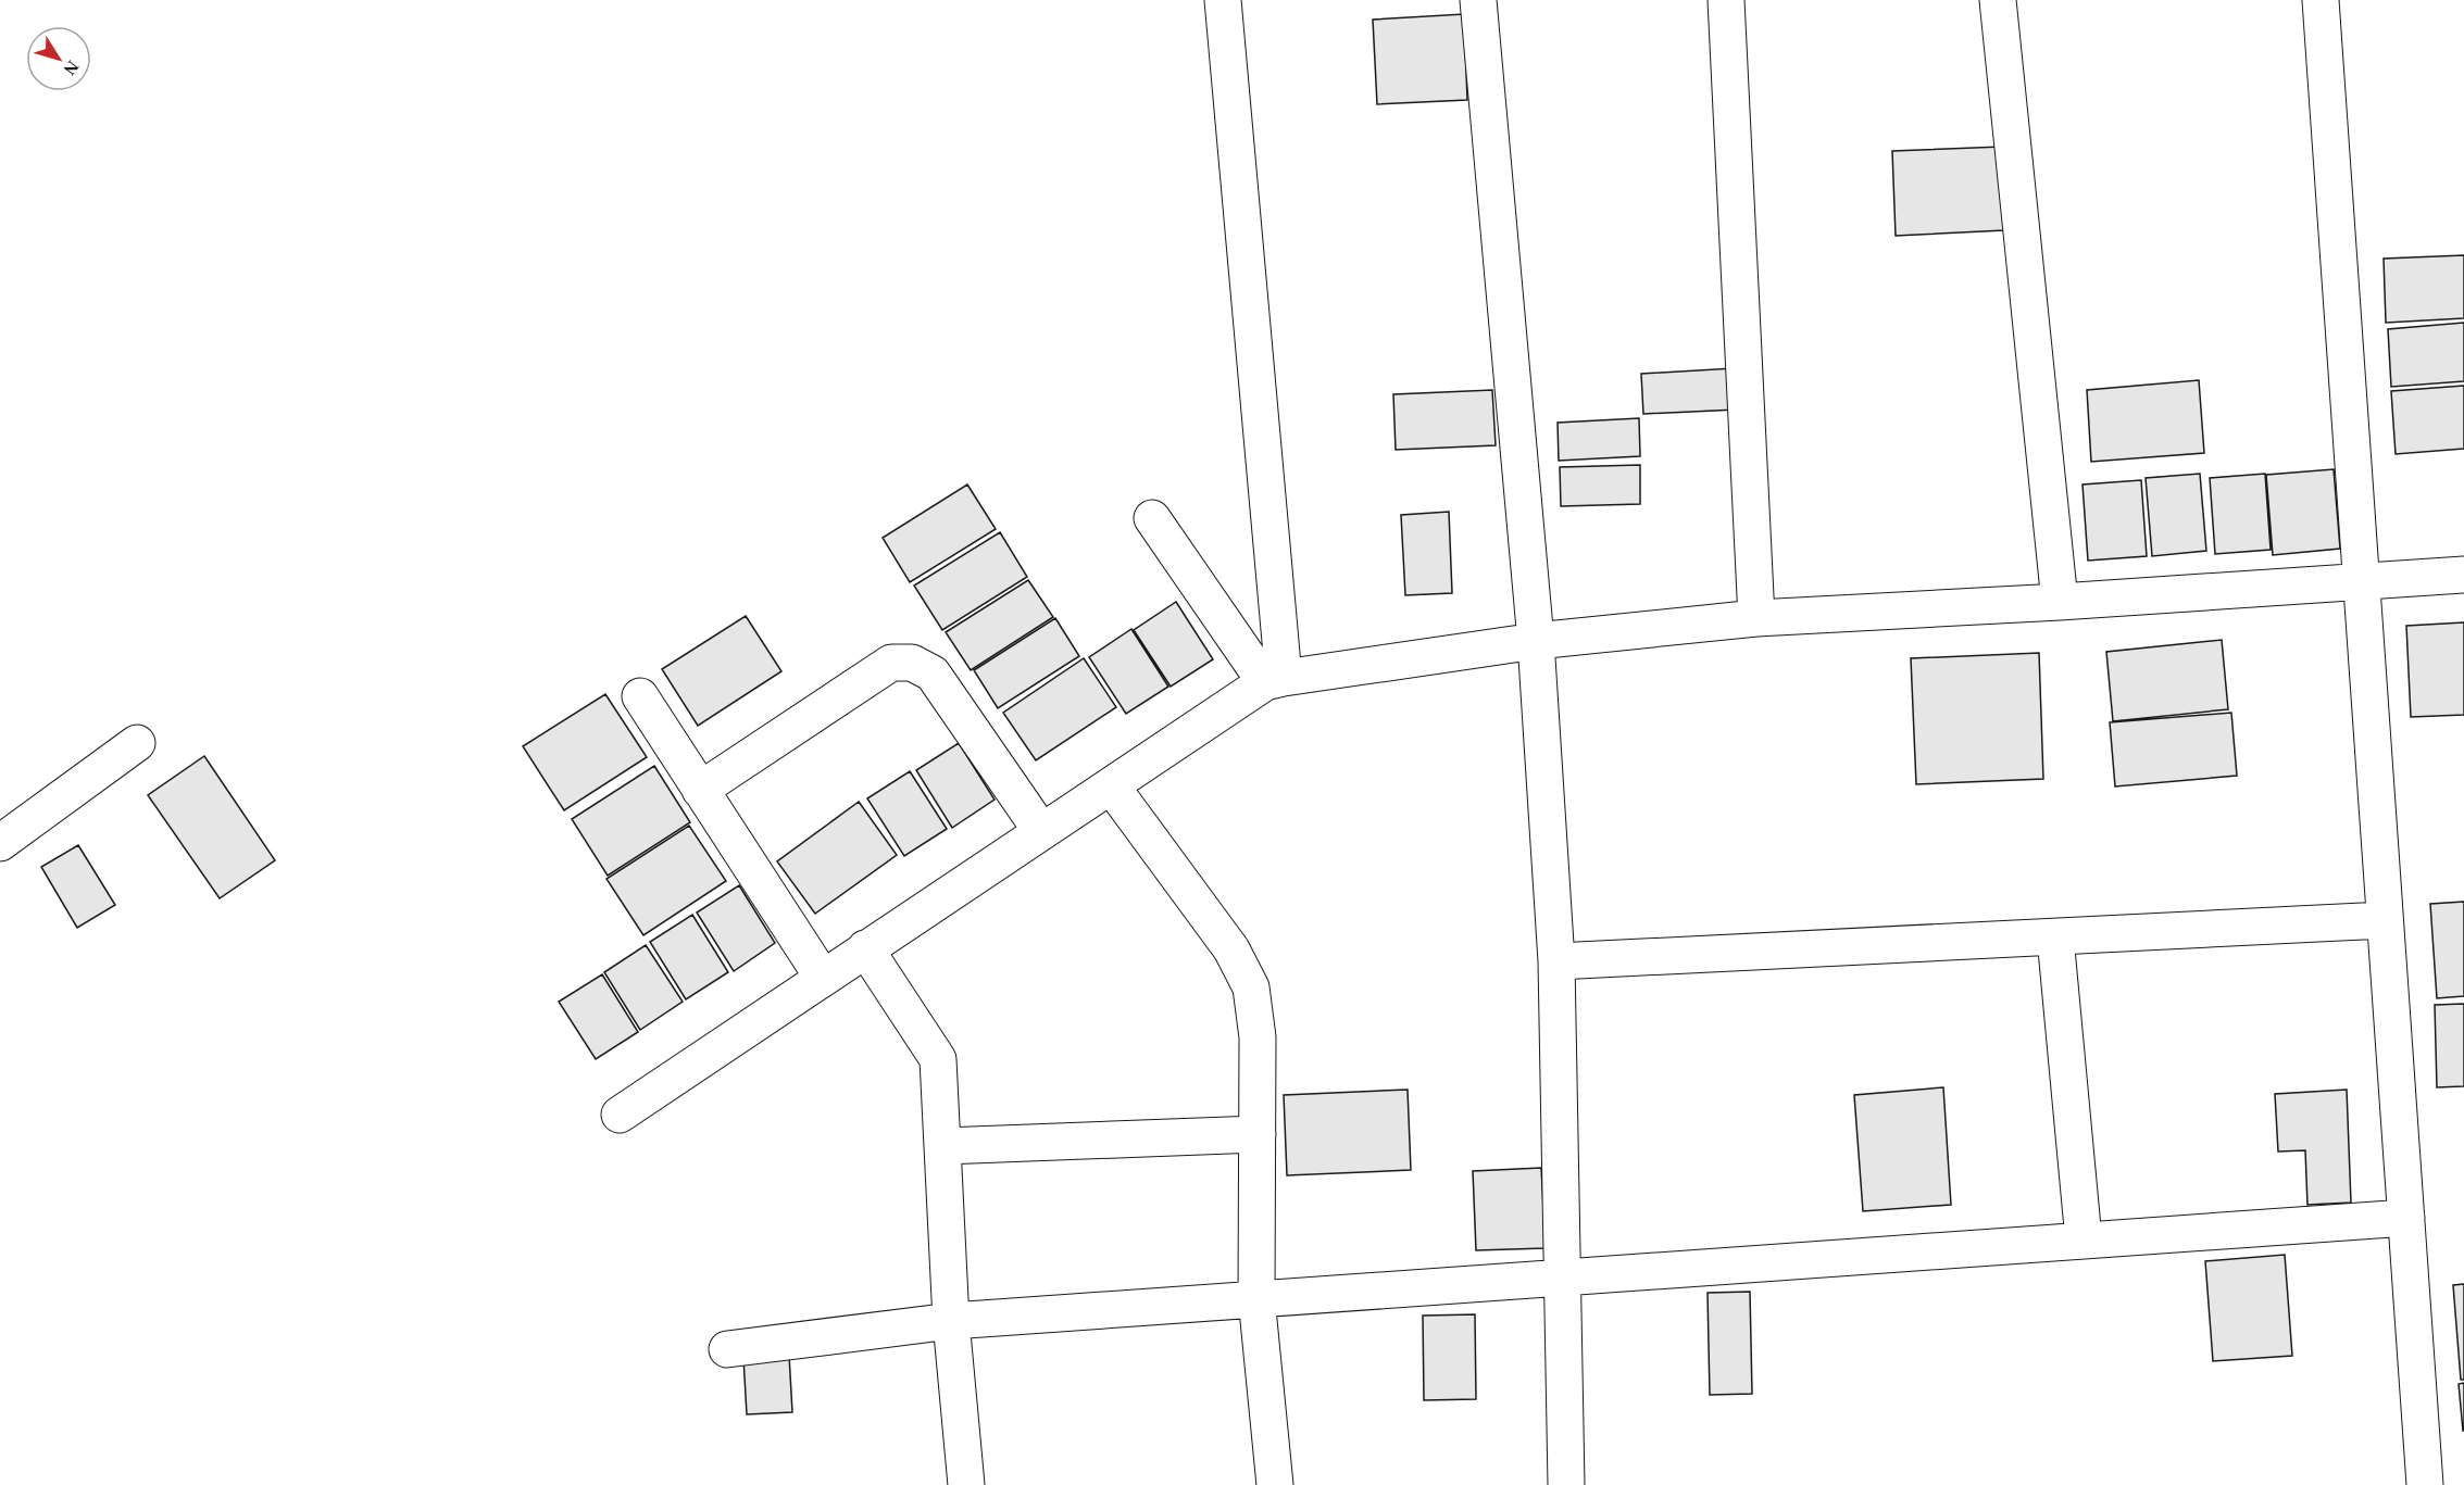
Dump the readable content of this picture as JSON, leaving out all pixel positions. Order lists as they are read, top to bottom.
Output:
{
  "north": "bottom right"
}
